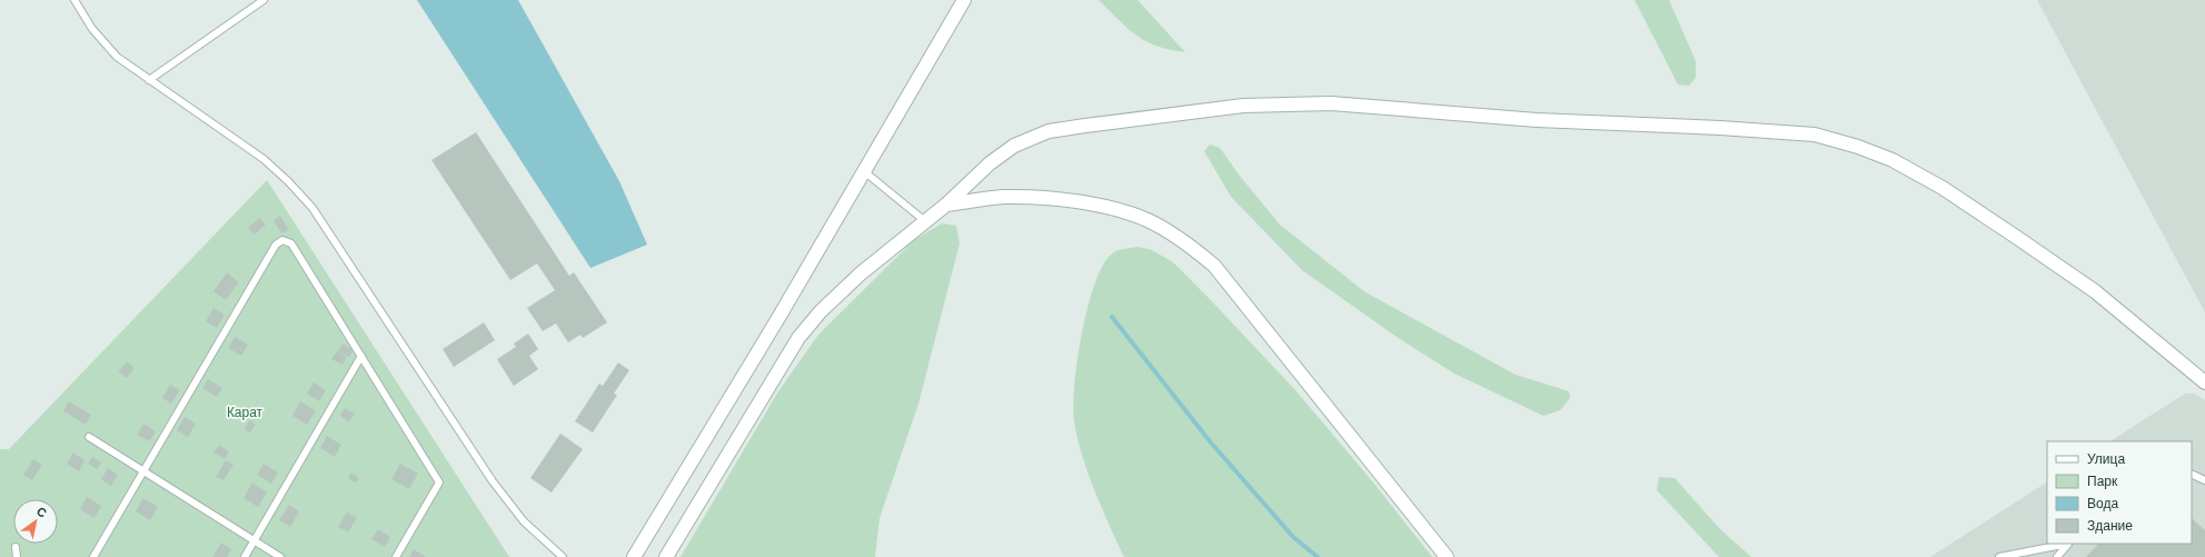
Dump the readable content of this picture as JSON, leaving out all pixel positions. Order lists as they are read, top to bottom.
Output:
{
  "parks": ["Карат"],
  "legend": [
    "Улица",
    "Парк",
    "Вода",
    "Здание"
  ],
  "north": "top right"
}
